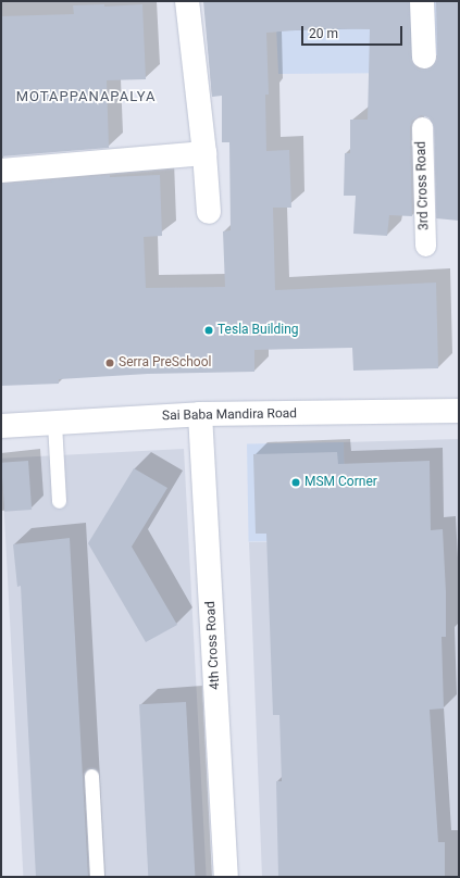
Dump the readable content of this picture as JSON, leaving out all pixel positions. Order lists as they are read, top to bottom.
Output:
{
  "streets": {
    "street": ["3rd Cross Road", "Sai Baba Mandira Road", "4th Cross Road"]
  },
  "crossings": [
    ["Sai Baba Mandira Road", "4th Cross Road"]
  ],
  "districts": ["MOTAPPANAPALYA"],
  "places": ["Tesla Building", "Serra PreSchool", "MSM Corner"],
  "scale_bar": "20 m"
}
